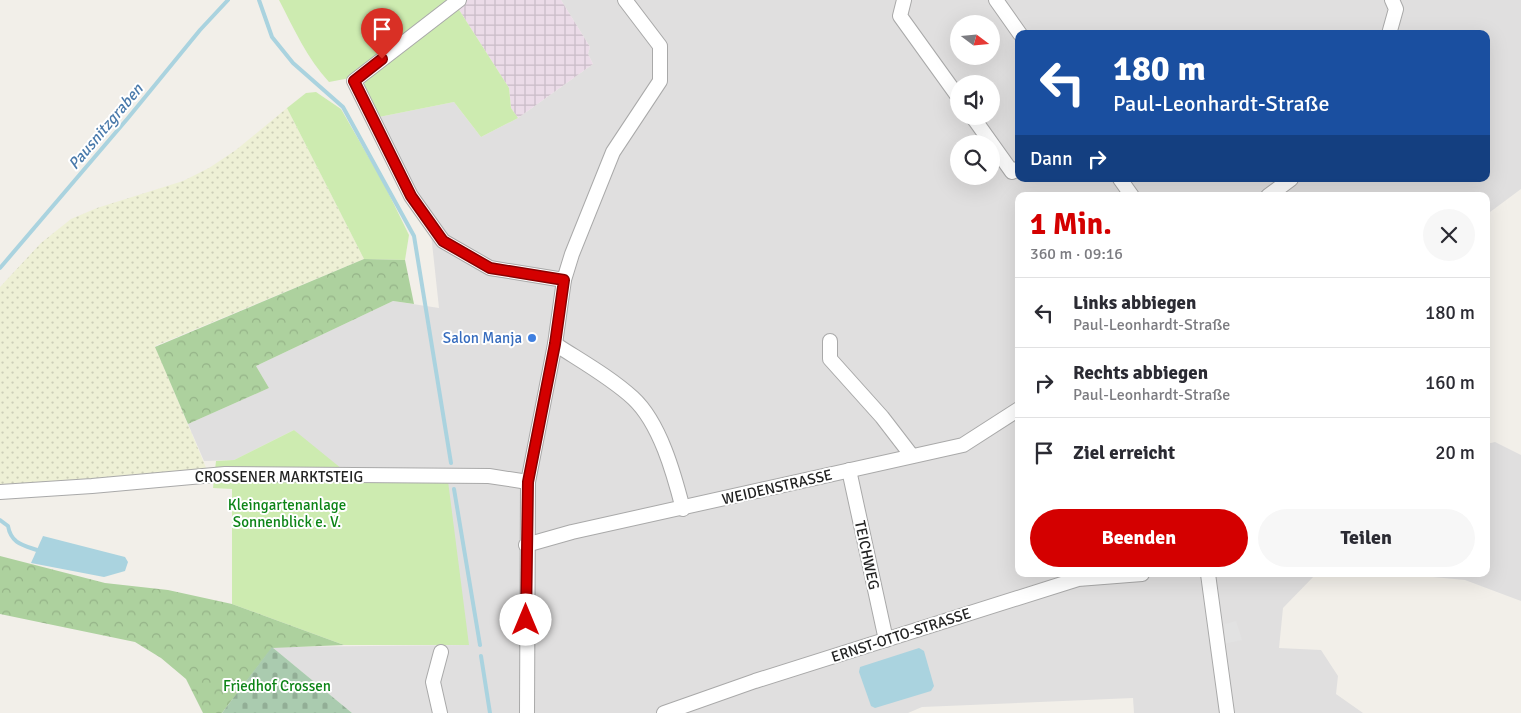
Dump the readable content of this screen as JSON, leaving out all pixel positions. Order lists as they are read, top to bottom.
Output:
{
  "streets": {
    "street": [
      "CROSSENER MARKTSTEIG",
      "WEIDENSTRASSE",
      "TEICHWEG",
      "ERNST-OTTO-STRASSE"
    ]
  },
  "crossings": [
    ["WEIDENSTRASSE", "TEICHWEG"],
    ["TEICHWEG", "ERNST-OTTO-STRASSE"]
  ],
  "water": ["Pausnitzgraben"],
  "parks": ["Kleingartenanlage Sonnenblick e. V.", "Friedhof Crossen"],
  "places": ["Salon Manja"],
  "north": "right",
  "page": {
    "turn": ["180 m", "Paul-Leonhardt-Straße"],
    "then": "Dann",
    "heading": ["1 Min.", "360 m · 09:16"],
    "list": [
      {
        "name": "Links abbiegen",
        "note": "Paul-Leonhardt-Straße",
        "value": "180 m"
      },
      {
        "name": "Rechts abbiegen",
        "note": "Paul-Leonhardt-Straße",
        "value": "160 m"
      },
      {
        "name": "Ziel erreicht",
        "value": "20 m"
      }
    ],
    "buttons": ["Beenden", "Teilen"]
  }
}
